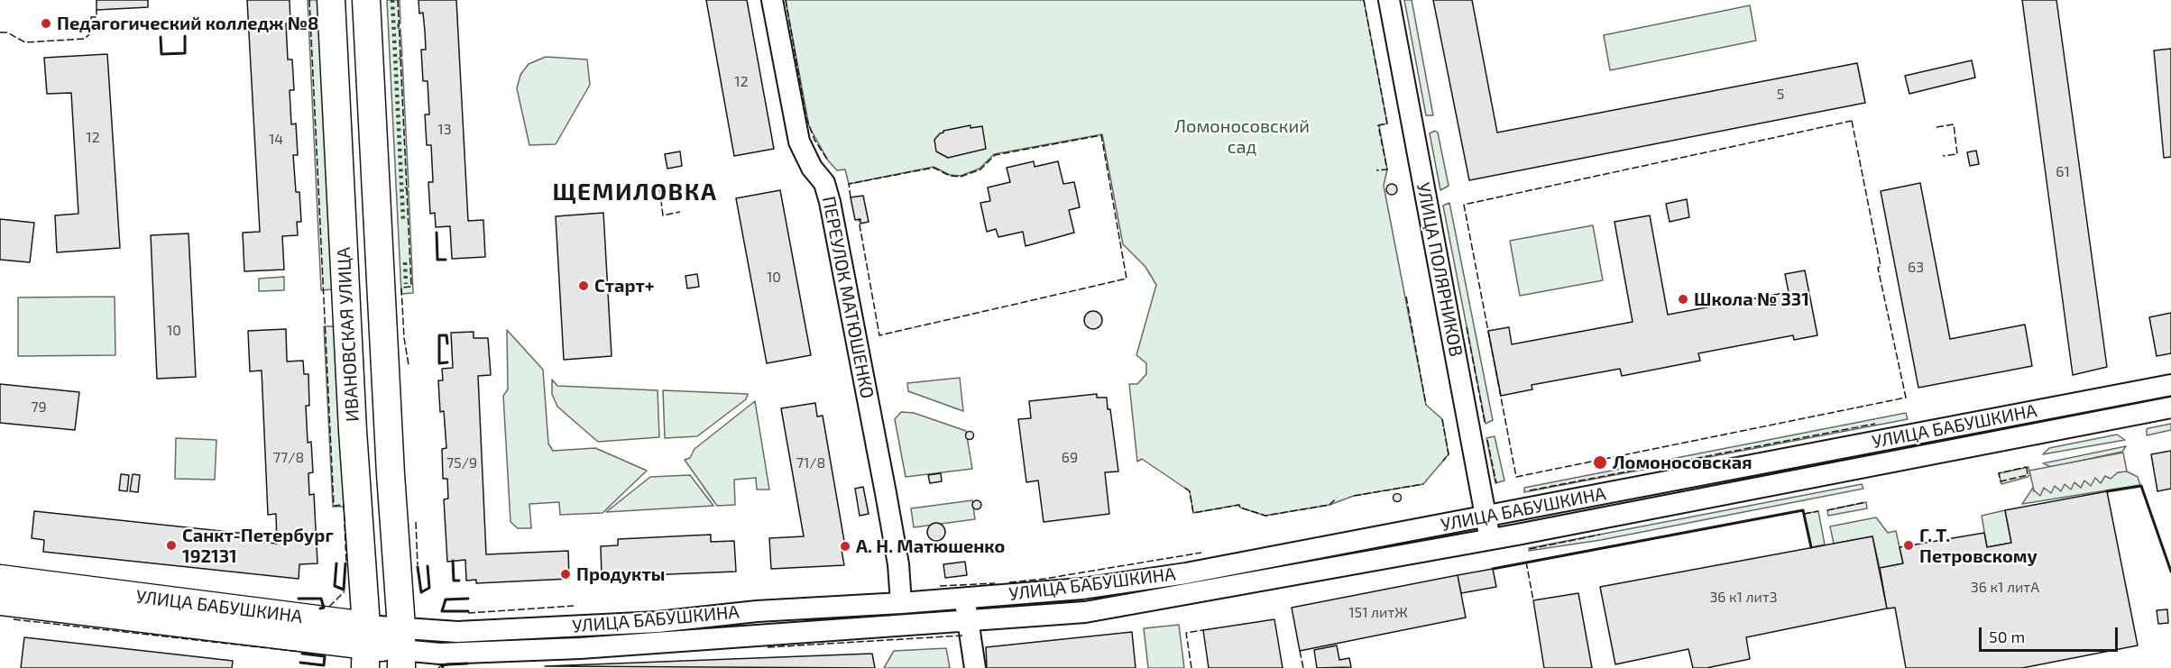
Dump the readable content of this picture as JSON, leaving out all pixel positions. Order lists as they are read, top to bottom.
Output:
{
  "streets": {
    "main road": ["ИВАНОВСКАЯ УЛИЦА", "УЛИЦА БАБУШКИНА"],
    "street": ["УЛИЦА ПОЛЯРНИКОВ", "ПЕРЕУЛОК МАТЮШЕНКО"]
  },
  "crossings": [
    ["УЛИЦА ПОЛЯРНИКОВ", "УЛИЦА БАБУШКИНА"],
    ["ПЕРЕУЛОК МАТЮШЕНКО", "УЛИЦА БАБУШКИНА"],
    ["ИВАНОВСКАЯ УЛИЦА", "УЛИЦА БАБУШКИНА"]
  ],
  "districts": ["ЩЕМИЛОВКА"],
  "parks": ["Ломоносовский сад"],
  "places": [
    "Педагогический колледж №8",
    "Старт+",
    "Школа № 331",
    "Ломоносовская",
    "Санкт-Петербург 192131",
    "Г. Т. Петровскому",
    "А. Н. Матюшенко",
    "Продукты"
  ],
  "house_numbers": [
    "12",
    "5",
    "13",
    "12",
    "14",
    "61",
    "63",
    "10",
    "10",
    "79",
    "77/8",
    "69",
    "75/9",
    "71/8",
    "36 к1 литА",
    "36 к1 литЗ",
    "151 литЖ"
  ],
  "scale_bar": "50 m"
}
